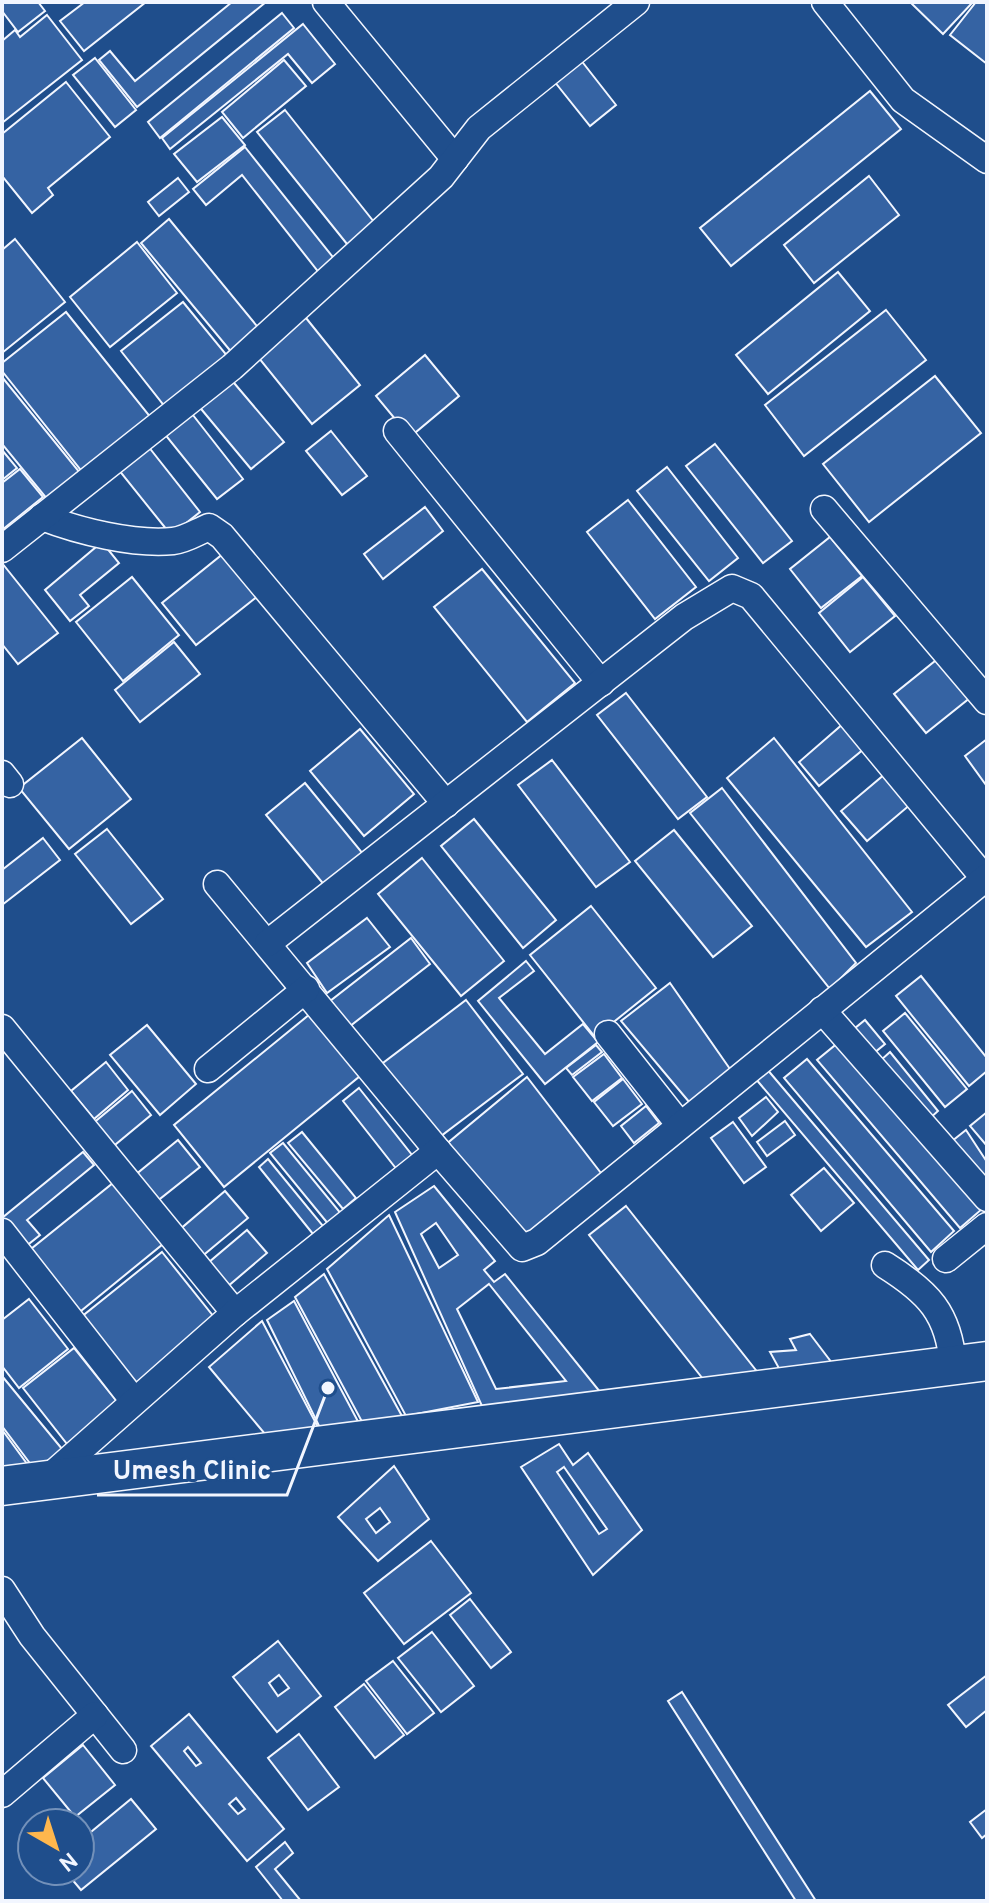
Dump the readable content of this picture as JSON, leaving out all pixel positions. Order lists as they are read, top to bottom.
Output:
{
  "places": ["Umesh Clinic"],
  "north": "bottom right"
}
